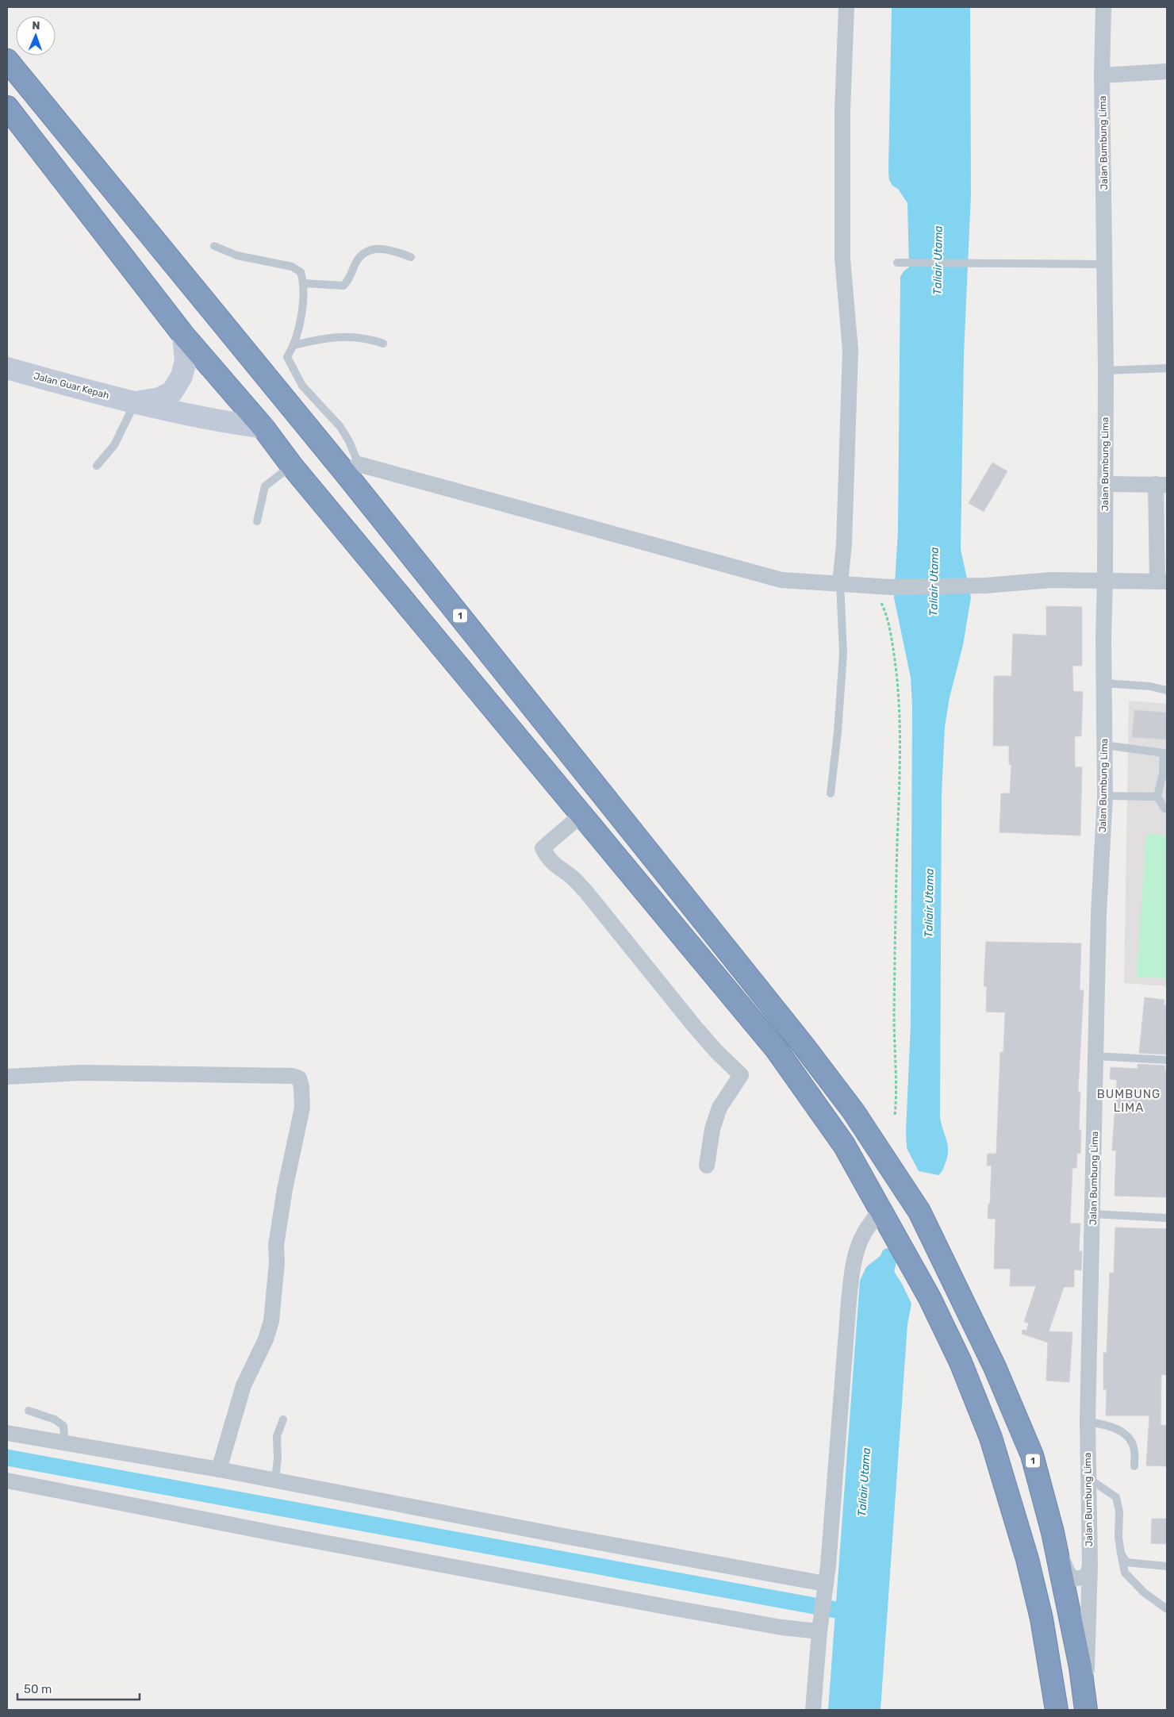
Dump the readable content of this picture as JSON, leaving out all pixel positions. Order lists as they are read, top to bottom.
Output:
{
  "streets": {
    "highway": ["1"],
    "main road": ["Jalan Guar Kepah"],
    "street": ["Jalan Bumbung Lima"]
  },
  "crossings": [
    ["Jalan Bumbung Lima", "1"]
  ],
  "districts": ["BUMBUNG LIMA"],
  "water": ["Taliair Utama"],
  "scale_bar": "50 m",
  "north": "top"
}
